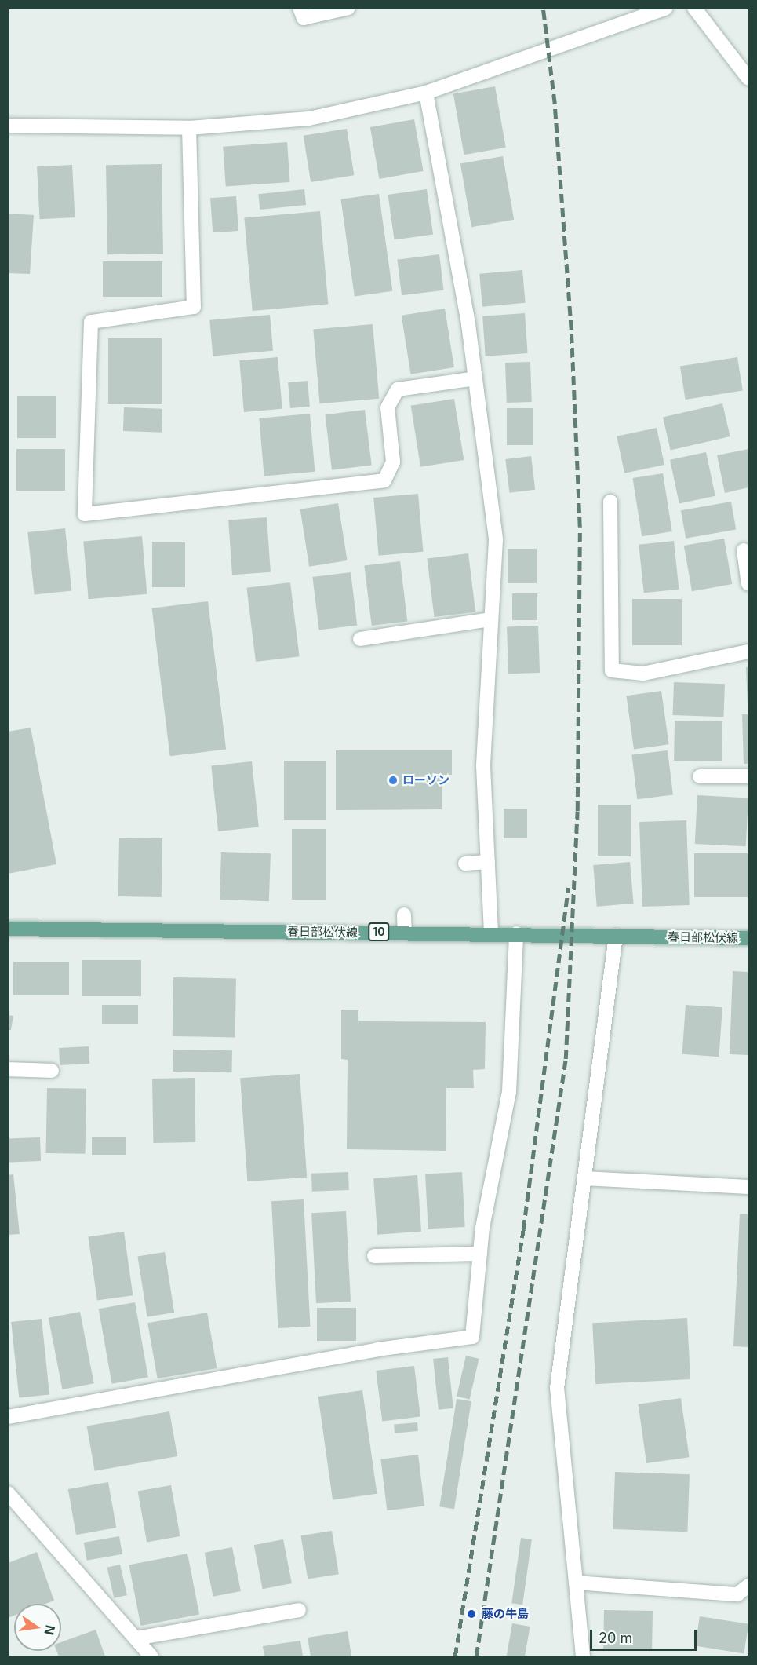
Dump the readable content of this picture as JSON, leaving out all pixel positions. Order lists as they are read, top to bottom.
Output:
{
  "streets": {
    "main road": ["春日部松伏線", "10"]
  },
  "places": ["ローソン", "藤の牛島"],
  "scale_bar": "20 m",
  "north": "right"
}
